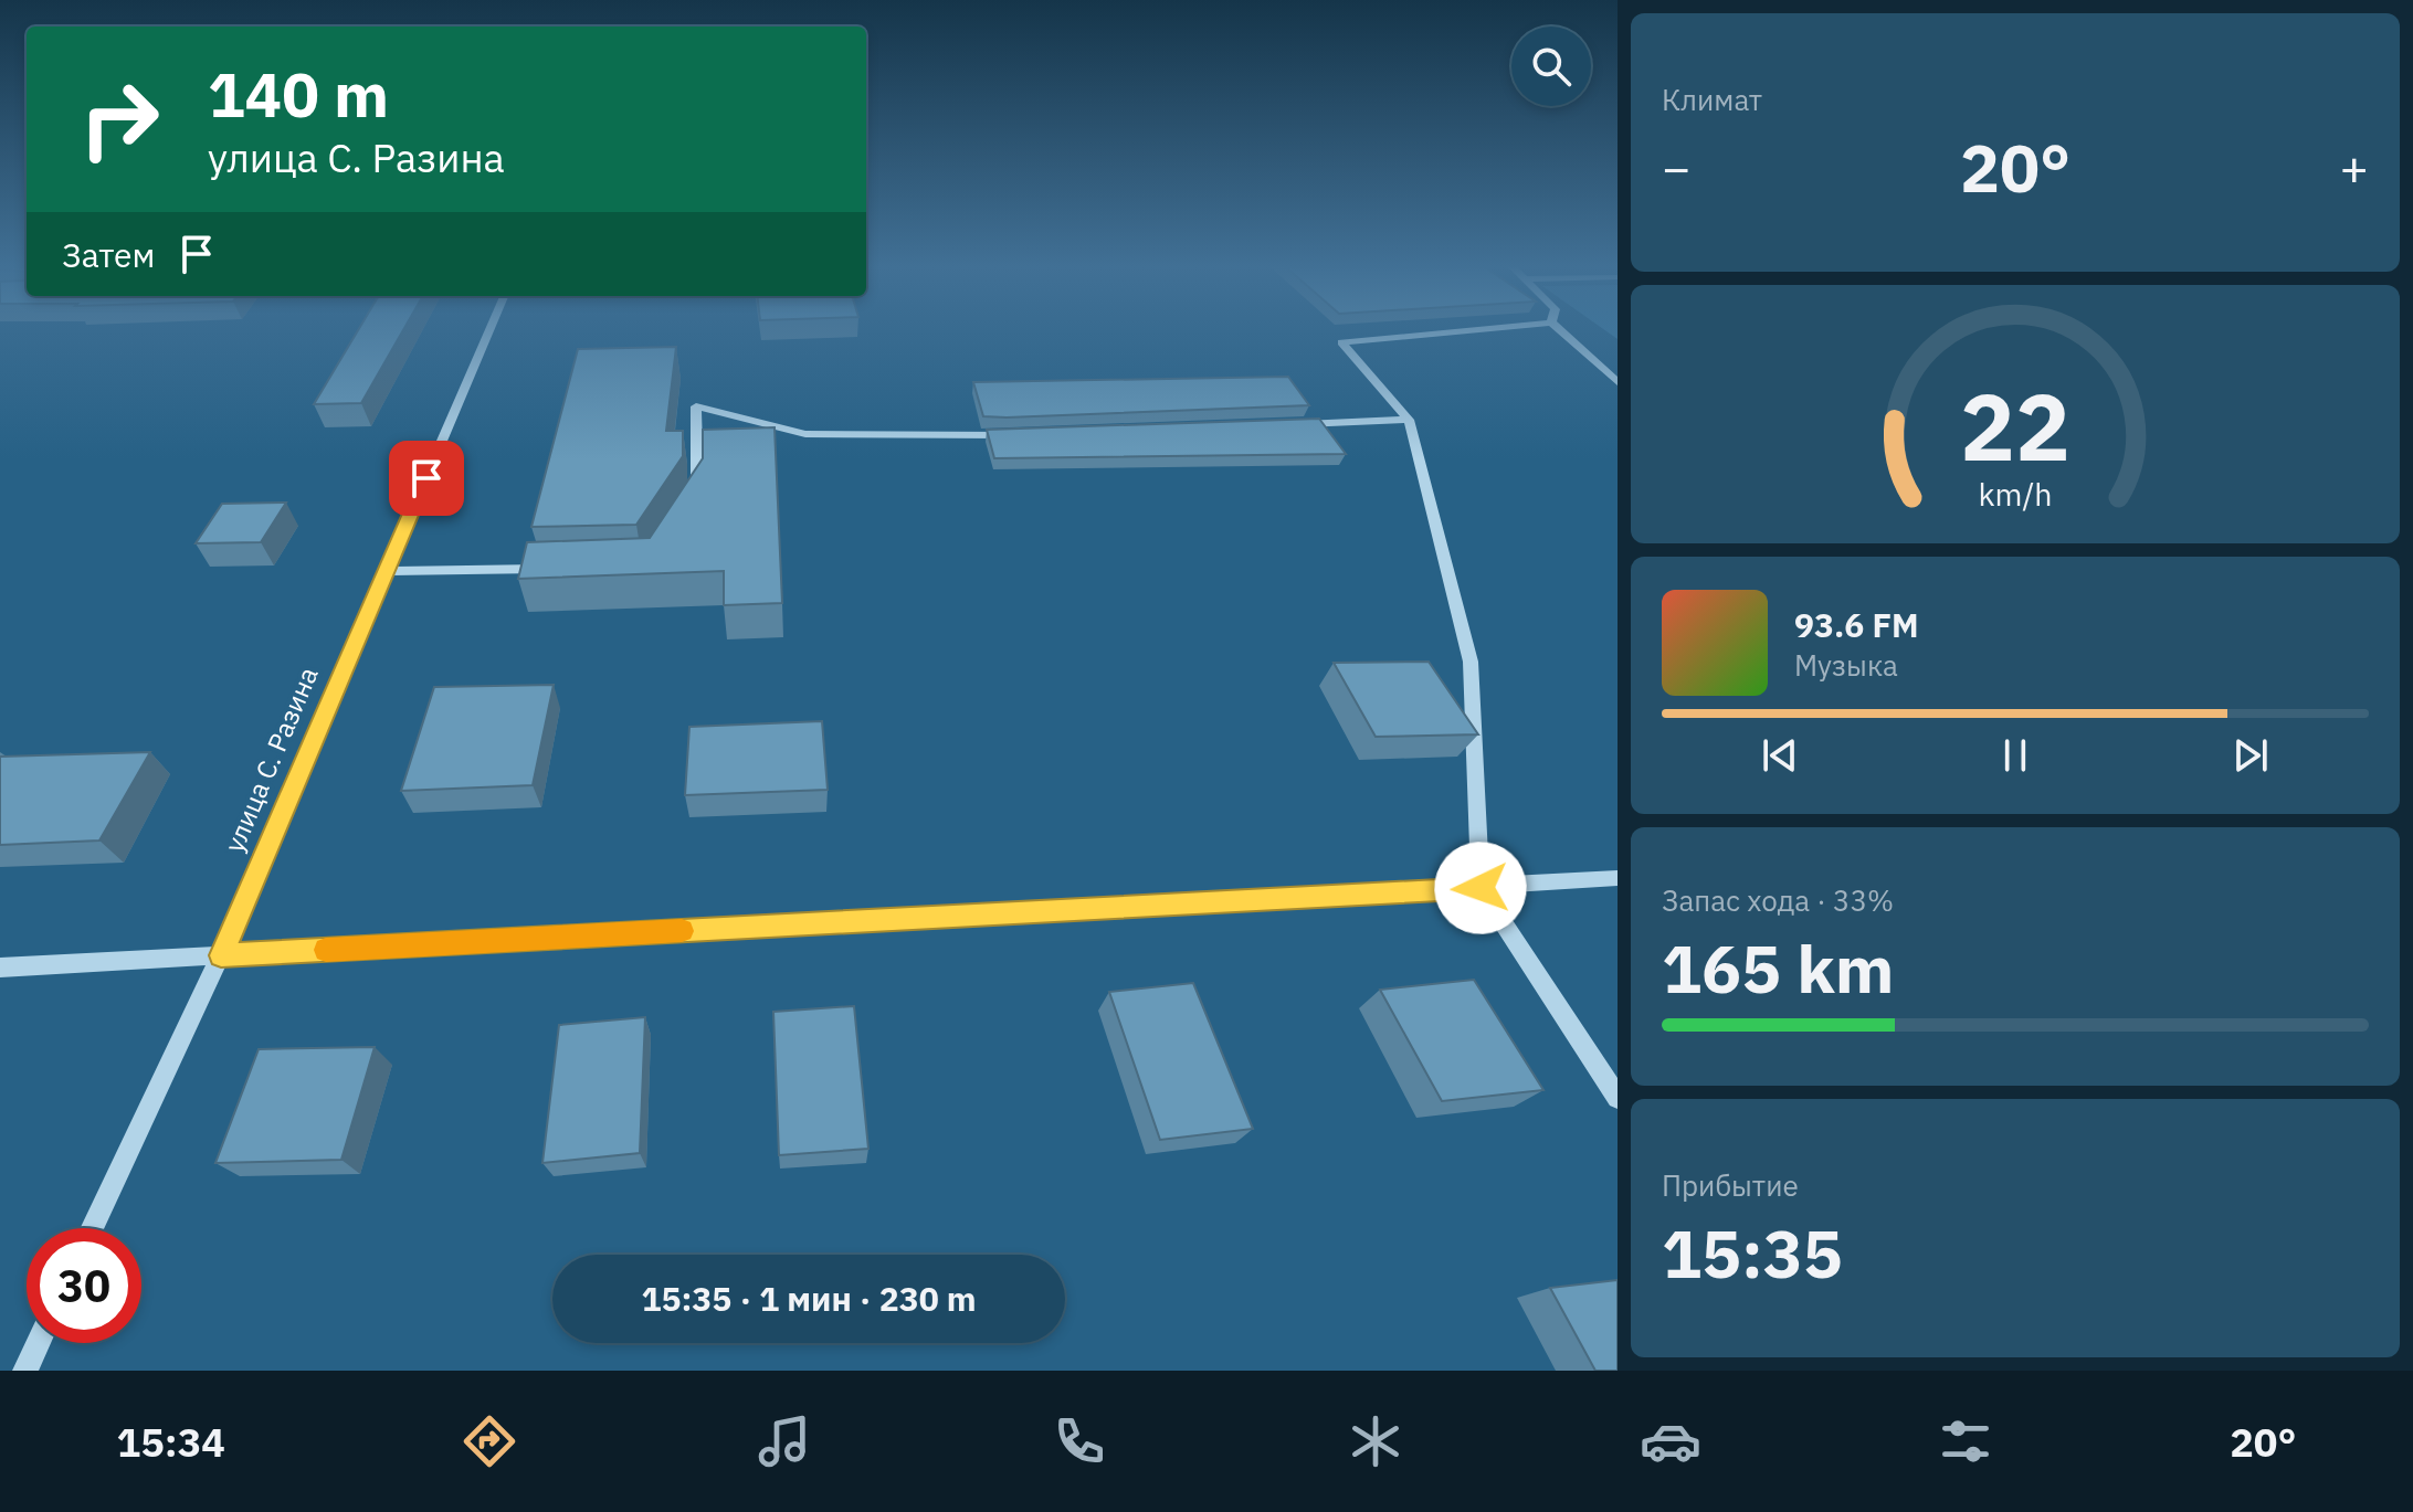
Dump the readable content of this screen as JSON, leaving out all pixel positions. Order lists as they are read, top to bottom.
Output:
{
  "streets": {
    "street": ["улица С. Разина"]
  },
  "page": {
    "tile": [
      "Климат",
      ["Запас хода · 33%", "165 km"],
      ["Прибытие", "15:35"]
    ],
    "turn": ["140 m", "улица С. Разина"],
    "heat": ["−", "20°", "+"],
    "then": "Затем",
    "song": ["93.6 FM", "Музыка"],
    "limit": "30",
    "trip": "15:35 · 1 мин · 230 m",
    "tabs": ["15:34", "20°"],
    "gauge": ["22", "km/h"]
  }
}
